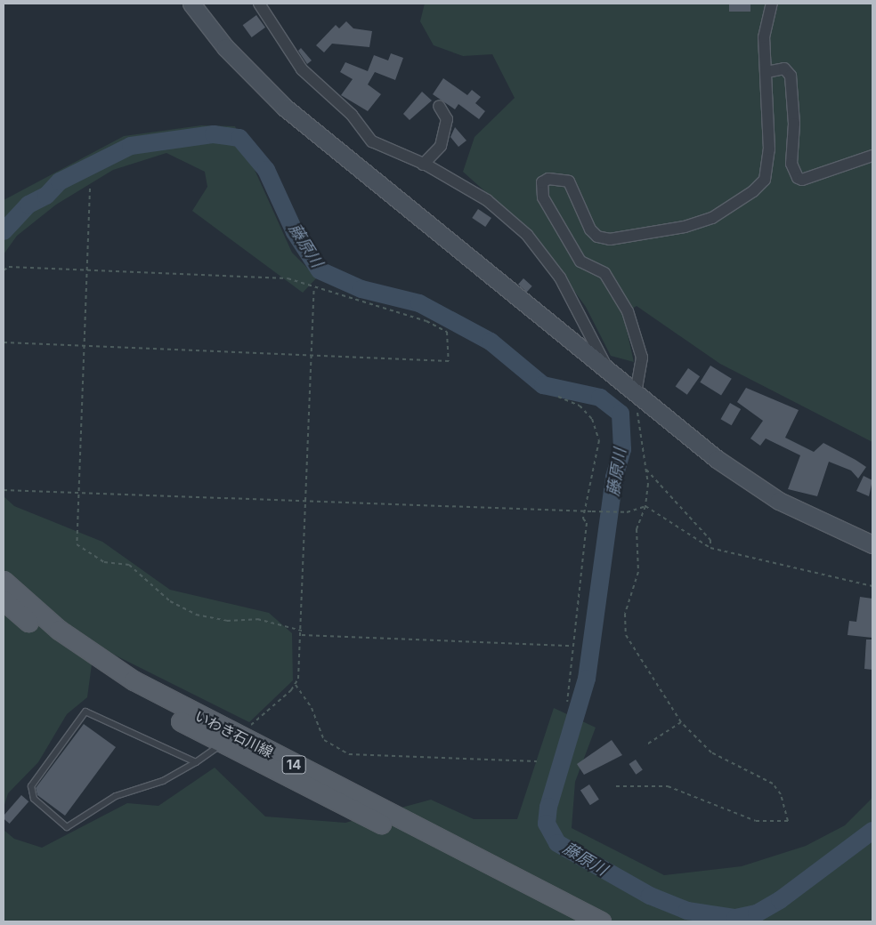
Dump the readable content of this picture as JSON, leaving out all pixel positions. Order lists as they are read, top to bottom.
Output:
{
  "streets": {
    "main road": ["いわき石川線", "14"]
  },
  "water": ["藤原川"]
}
